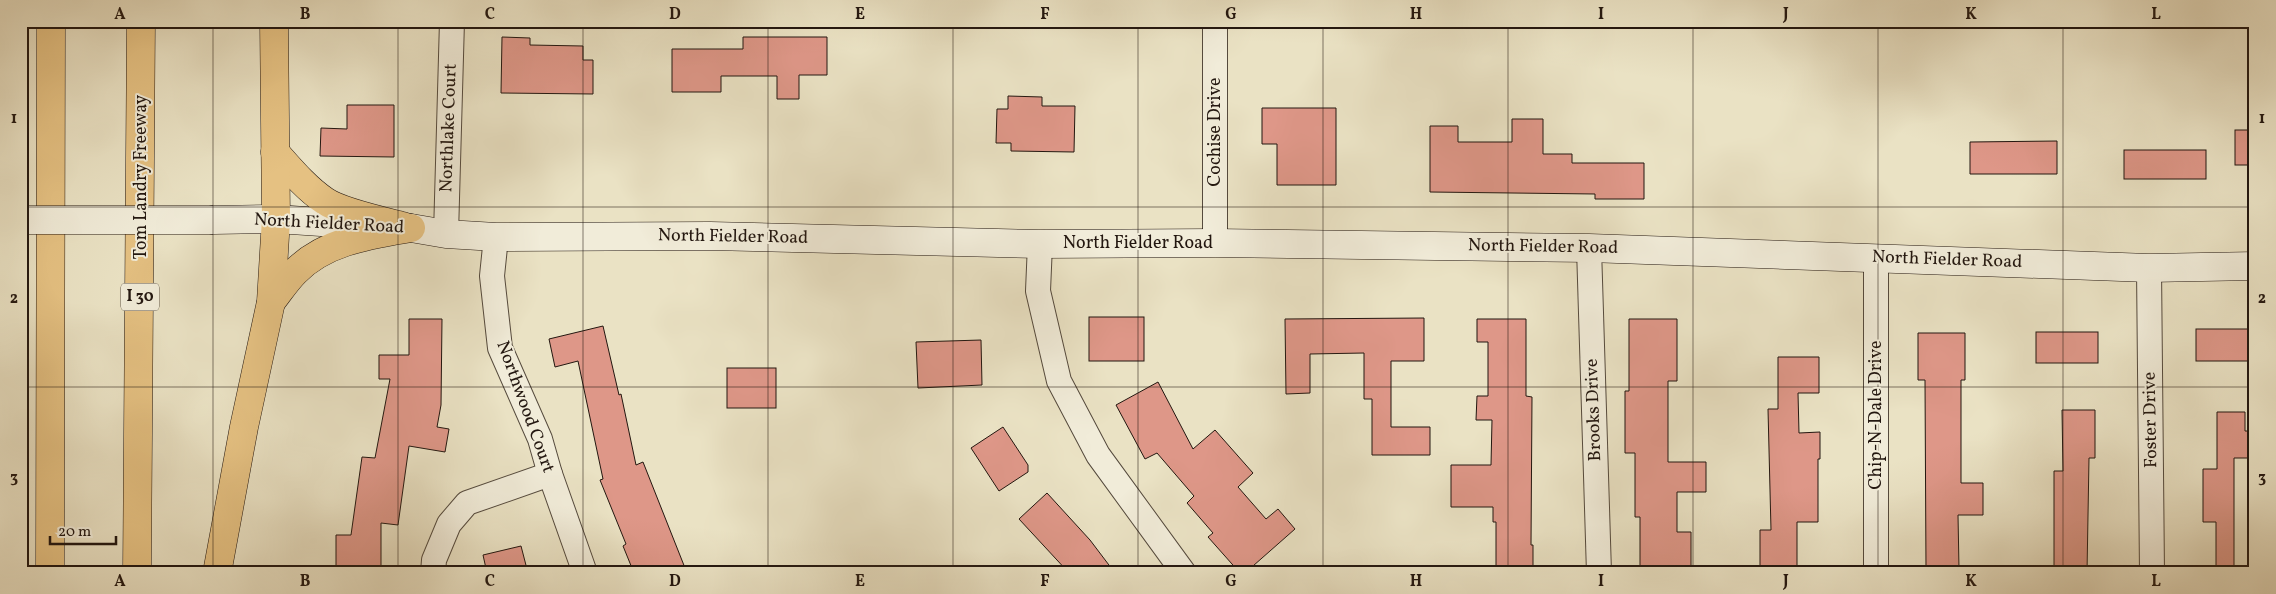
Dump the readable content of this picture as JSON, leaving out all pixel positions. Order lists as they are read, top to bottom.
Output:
{
  "streets": {
    "highway": ["Tom Landry Freeway", "I 30"],
    "main road": ["North Fielder Road"],
    "street": [
      "Northlake Court",
      "Cochise Drive",
      "Northwood Court",
      "Brooks Drive",
      "Chip-N-Dale Drive",
      "Foster Drive"
    ]
  },
  "crossings": [
    ["Northlake Court", "North Fielder Road"],
    ["Cochise Drive", "North Fielder Road"],
    ["North Fielder Road", "Northwood Court"],
    ["North Fielder Road", "Brooks Drive"],
    ["North Fielder Road", "Chip-N-Dale Drive"],
    ["North Fielder Road", "Foster Drive"]
  ],
  "scale_bar": "20 m",
  "grid": {
    "columns": [
      "A",
      "B",
      "C",
      "D",
      "E",
      "F",
      "G",
      "H",
      "I",
      "J",
      "K",
      "L"
    ],
    "rows": ["1", "2", "3"]
  }
}
